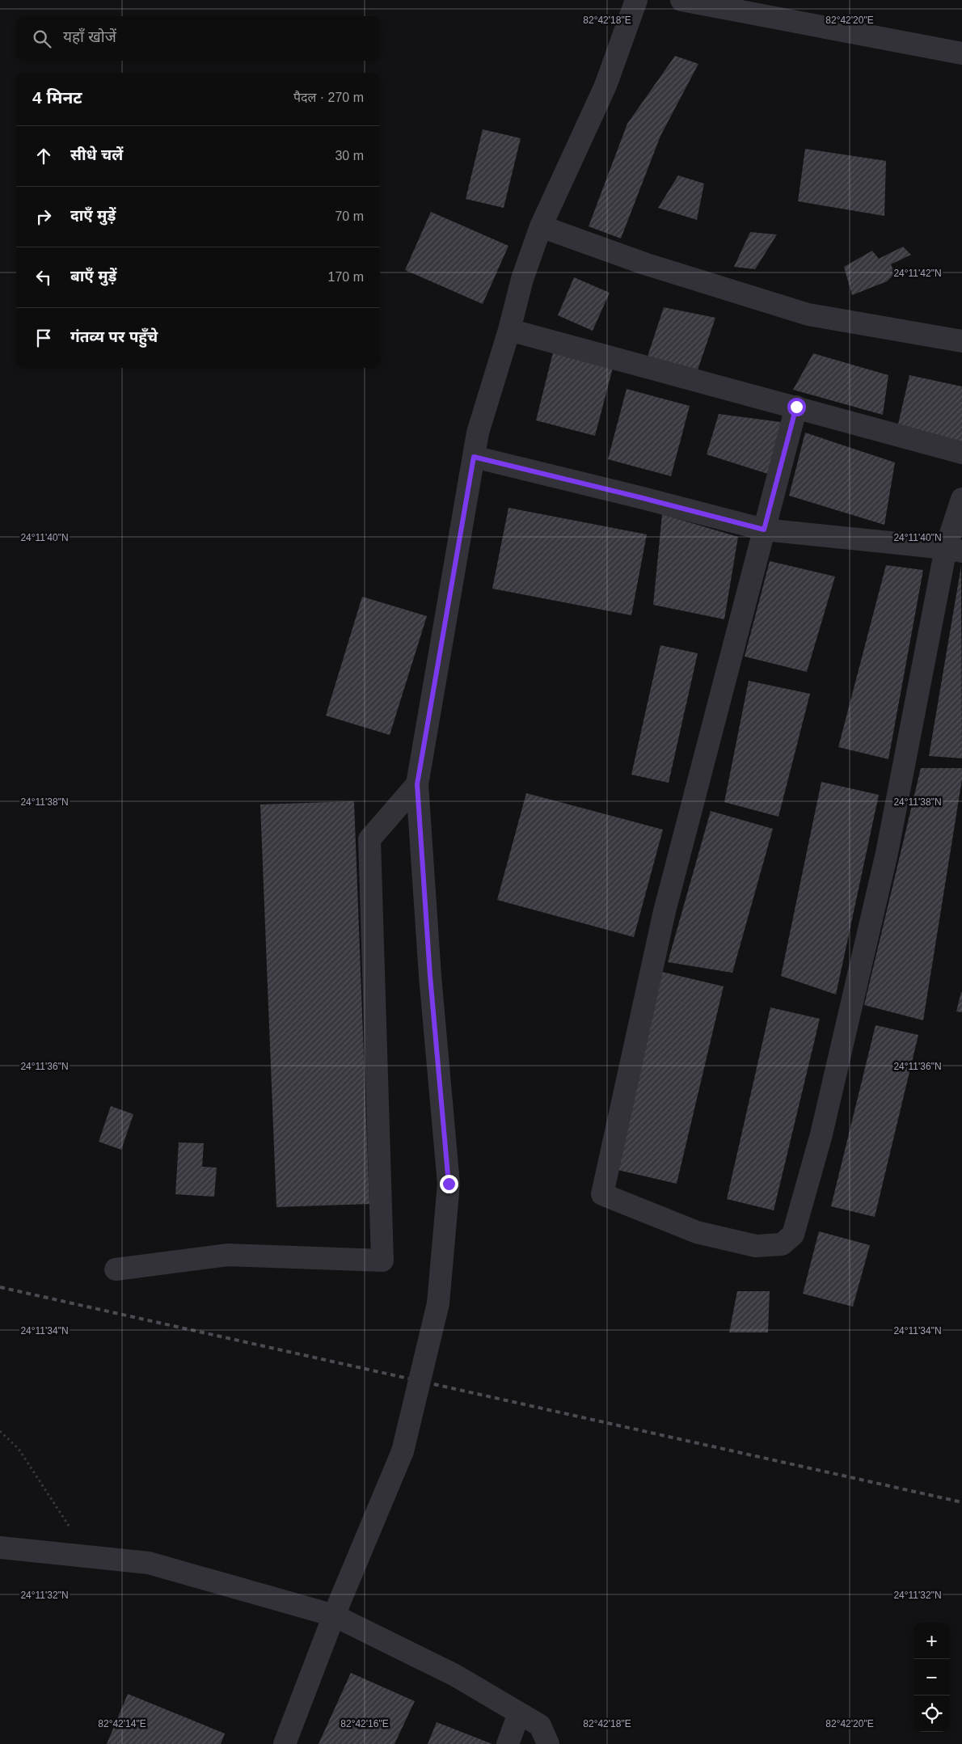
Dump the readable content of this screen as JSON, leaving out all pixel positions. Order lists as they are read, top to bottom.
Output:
{
  "page": {
    "search": "यहाँ खोजें",
    "heading": ["4 मिनट", "पैदल · 270 m"],
    "list": [
      ["सीधे चलें", "30 m"],
      ["दाएँ मुड़ें", "70 m"],
      ["बाएँ मुड़ें", "170 m"],
      "गंतव्य पर पहुँचे"
    ],
    "map_buttons": ["+", "−"]
  },
  "coordinates": [
    "82°42'18\"E",
    "82°42'20\"E",
    "24°11'42\"N",
    "24°11'40\"N",
    "24°11'38\"N",
    "24°11'36\"N",
    "24°11'34\"N",
    "24°11'32\"N",
    "82°42'14\"E",
    "82°42'16\"E"
  ]
}
